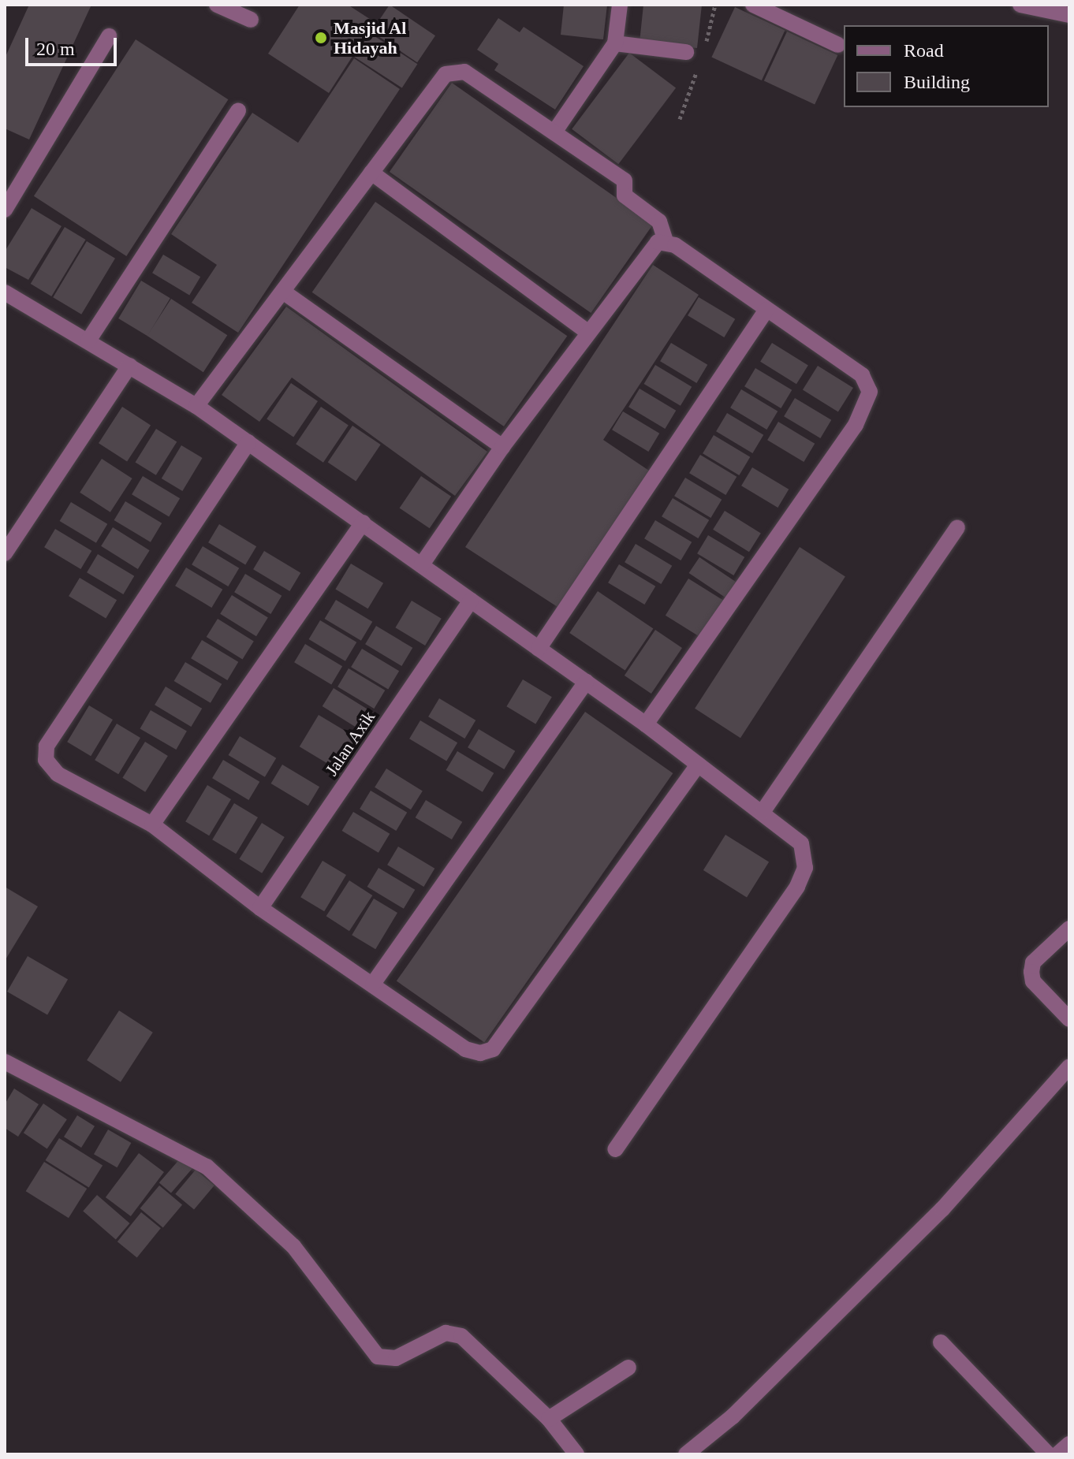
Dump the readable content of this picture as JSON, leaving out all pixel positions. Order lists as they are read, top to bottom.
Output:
{
  "streets": {
    "street": ["Jalan Axik"]
  },
  "places": ["Masjid Al Hidayah"],
  "legend": ["Road", "Building"],
  "scale_bar": "20 m"
}
